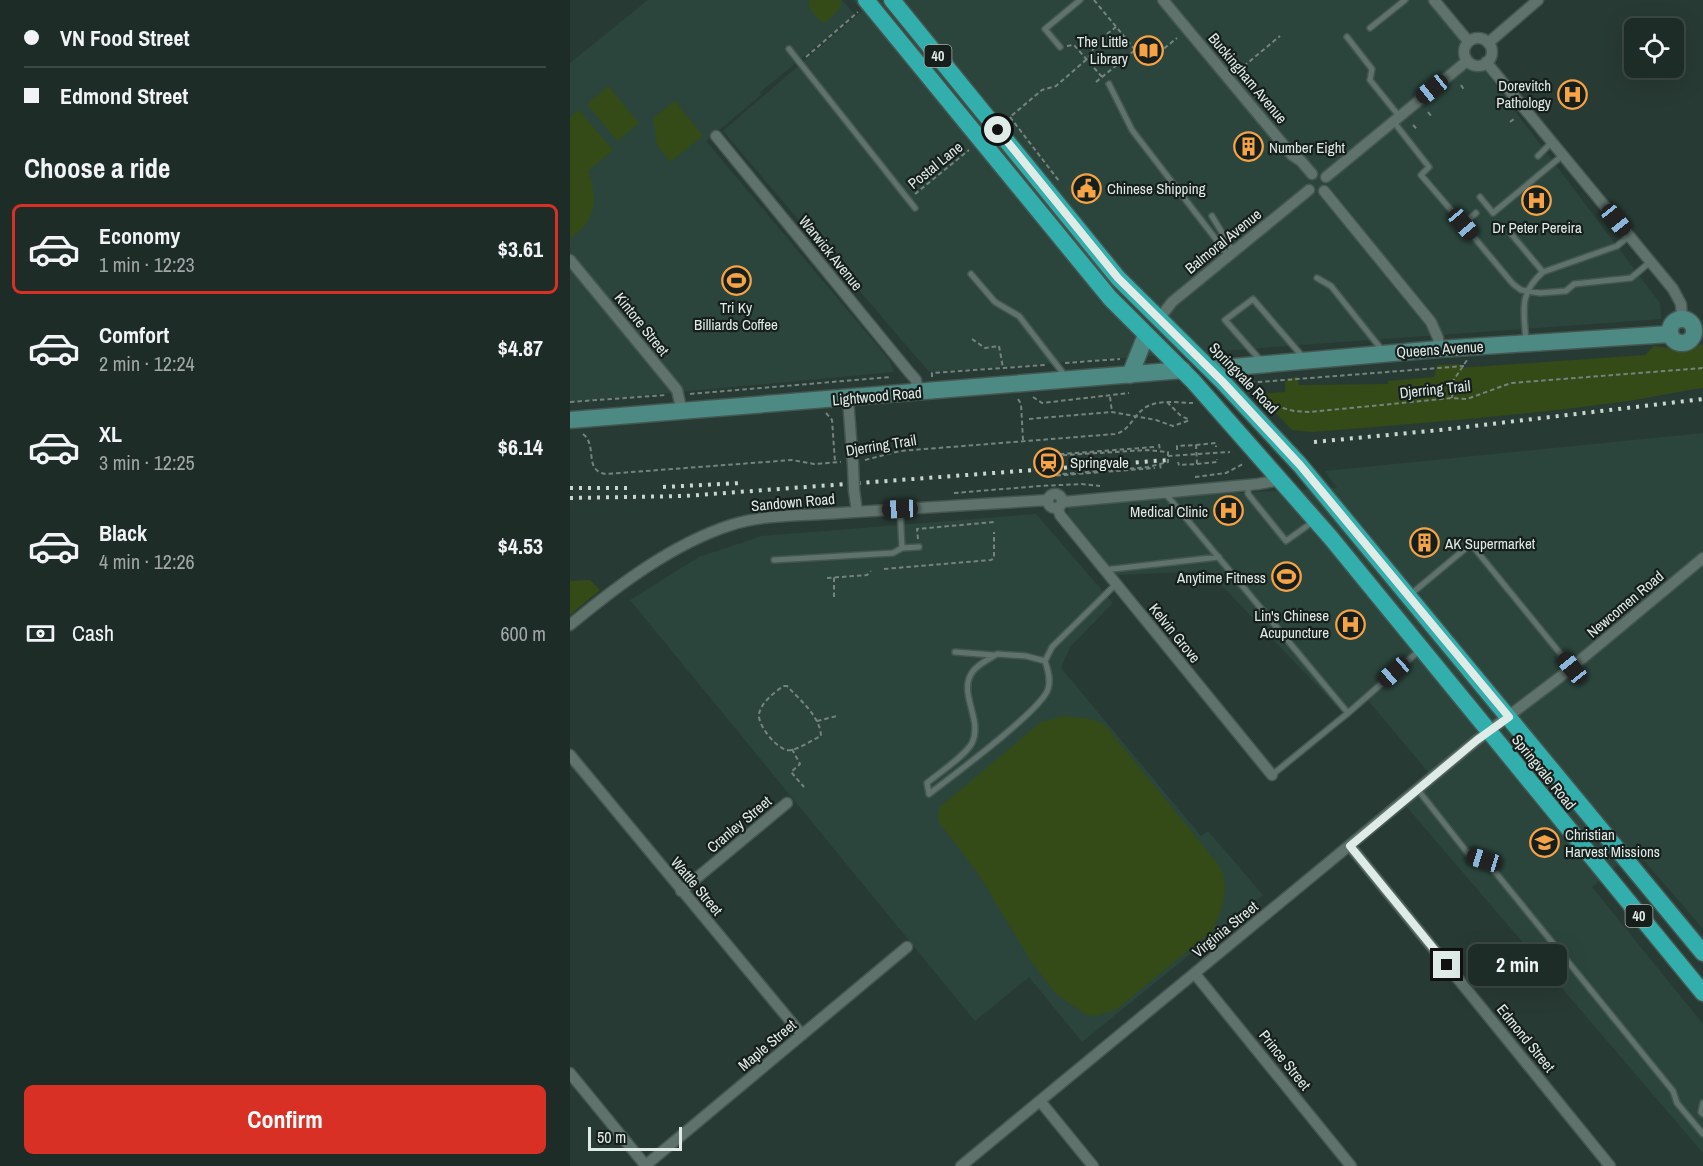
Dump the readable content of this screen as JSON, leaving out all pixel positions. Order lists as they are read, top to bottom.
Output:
{
  "streets": {
    "highway": ["40", "Springvale Road"],
    "main road": ["Queens Avenue", "Lightwood Road"],
    "street": [
      "Buckingham Avenue",
      "Balmoral Avenue",
      "Warwick Avenue",
      "Kintore Street",
      "Sandown Road",
      "Newcomen Road",
      "Kelvin Grove",
      "Cranley Street",
      "Wattle Street",
      "Virginia Street",
      "Edmond Street",
      "Maple Street",
      "Prince Street"
    ],
    "path": ["Postal Lane", "Djerring Trail"]
  },
  "crossings": [
    ["Buckingham Avenue", "Balmoral Avenue"],
    ["Balmoral Avenue", "Springvale Road"],
    ["Warwick Avenue", "Lightwood Road"],
    ["Kintore Street", "Lightwood Road"],
    ["Queens Avenue", "Springvale Road"],
    ["Springvale Road", "Djerring Trail"],
    ["Springvale Road", "Lightwood Road"],
    ["Springvale Road", "Newcomen Road"],
    ["Springvale Road", "Virginia Street"],
    ["Djerring Trail", "Lightwood Road"],
    ["Sandown Road", "Kelvin Grove"],
    ["Newcomen Road", "Virginia Street"],
    ["Cranley Street", "Wattle Street"],
    ["Wattle Street", "Maple Street"],
    ["Virginia Street", "Edmond Street"],
    ["Virginia Street", "Prince Street"]
  ],
  "places": {
    "library": ["The Little Library"],
    "hospital": [
      "Dorevitch Pathology",
      "Dr Peter Pereira",
      "Medical Clinic",
      "Lin's Chinese Acupuncture"
    ],
    "building": ["Number Eight", "AK Supermarket"],
    "public building": ["Chinese Shipping"],
    "sports": ["Tri Ky Billiards Coffee", "Anytime Fitness"],
    "station": ["Springvale"],
    "school or university": ["Christian Harvest Missions"]
  },
  "scale_bar": "50 m",
  "page": {
    "banner": ["VN Food Street", "Edmond Street"],
    "heading": "Choose a ride",
    "list": [
      {
        "name": "Economy",
        "note": "1 min · 12:23",
        "value": "$3.61"
      },
      {
        "name": "Comfort",
        "note": "2 min · 12:24",
        "value": "$4.87"
      },
      {
        "name": "XL",
        "note": "3 min · 12:25",
        "value": "$6.14"
      },
      {
        "name": "Black",
        "note": "4 min · 12:26",
        "value": "$4.53"
      }
    ],
    "pay": ["Cash", "600 m"],
    "bubble": "2 min",
    "buttons": "Confirm",
    "scale": "50 m"
  }
}
